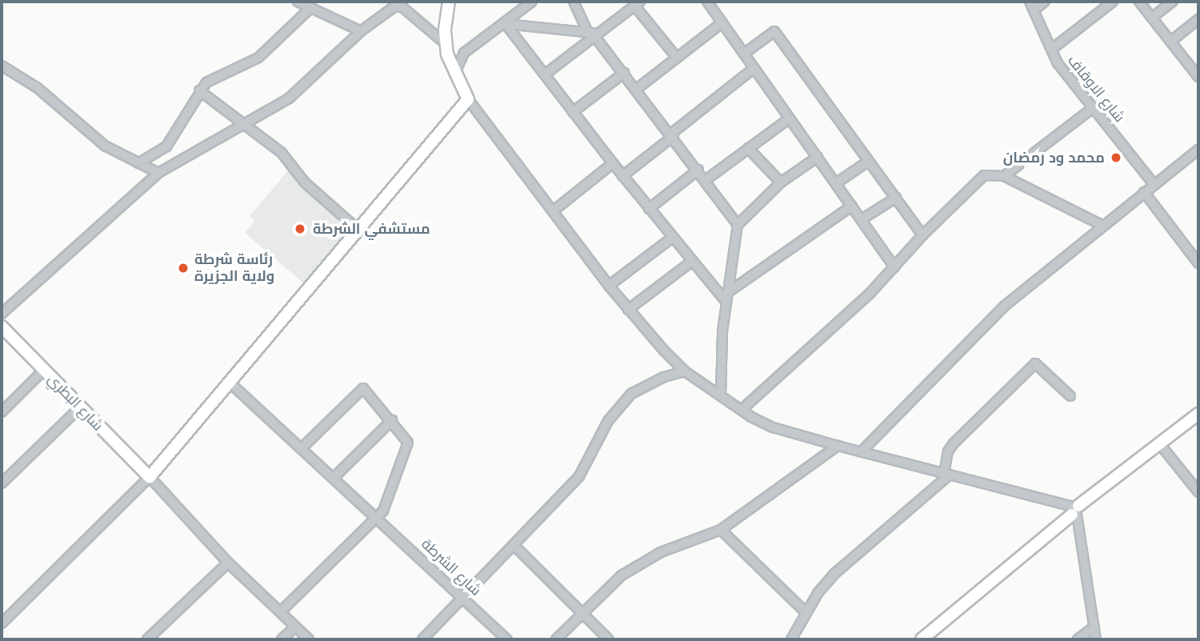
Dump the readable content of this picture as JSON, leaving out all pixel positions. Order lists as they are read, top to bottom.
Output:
{
  "streets": {
    "main road": ["شارع البطري"],
    "street": ["شارع الاوقاف", "شارع الشرطة"]
  },
  "places": ["محمد ود رمضان", "مستشفي الشرطة", "رئاسة شرطة ولاية الجزيرة"]
}
